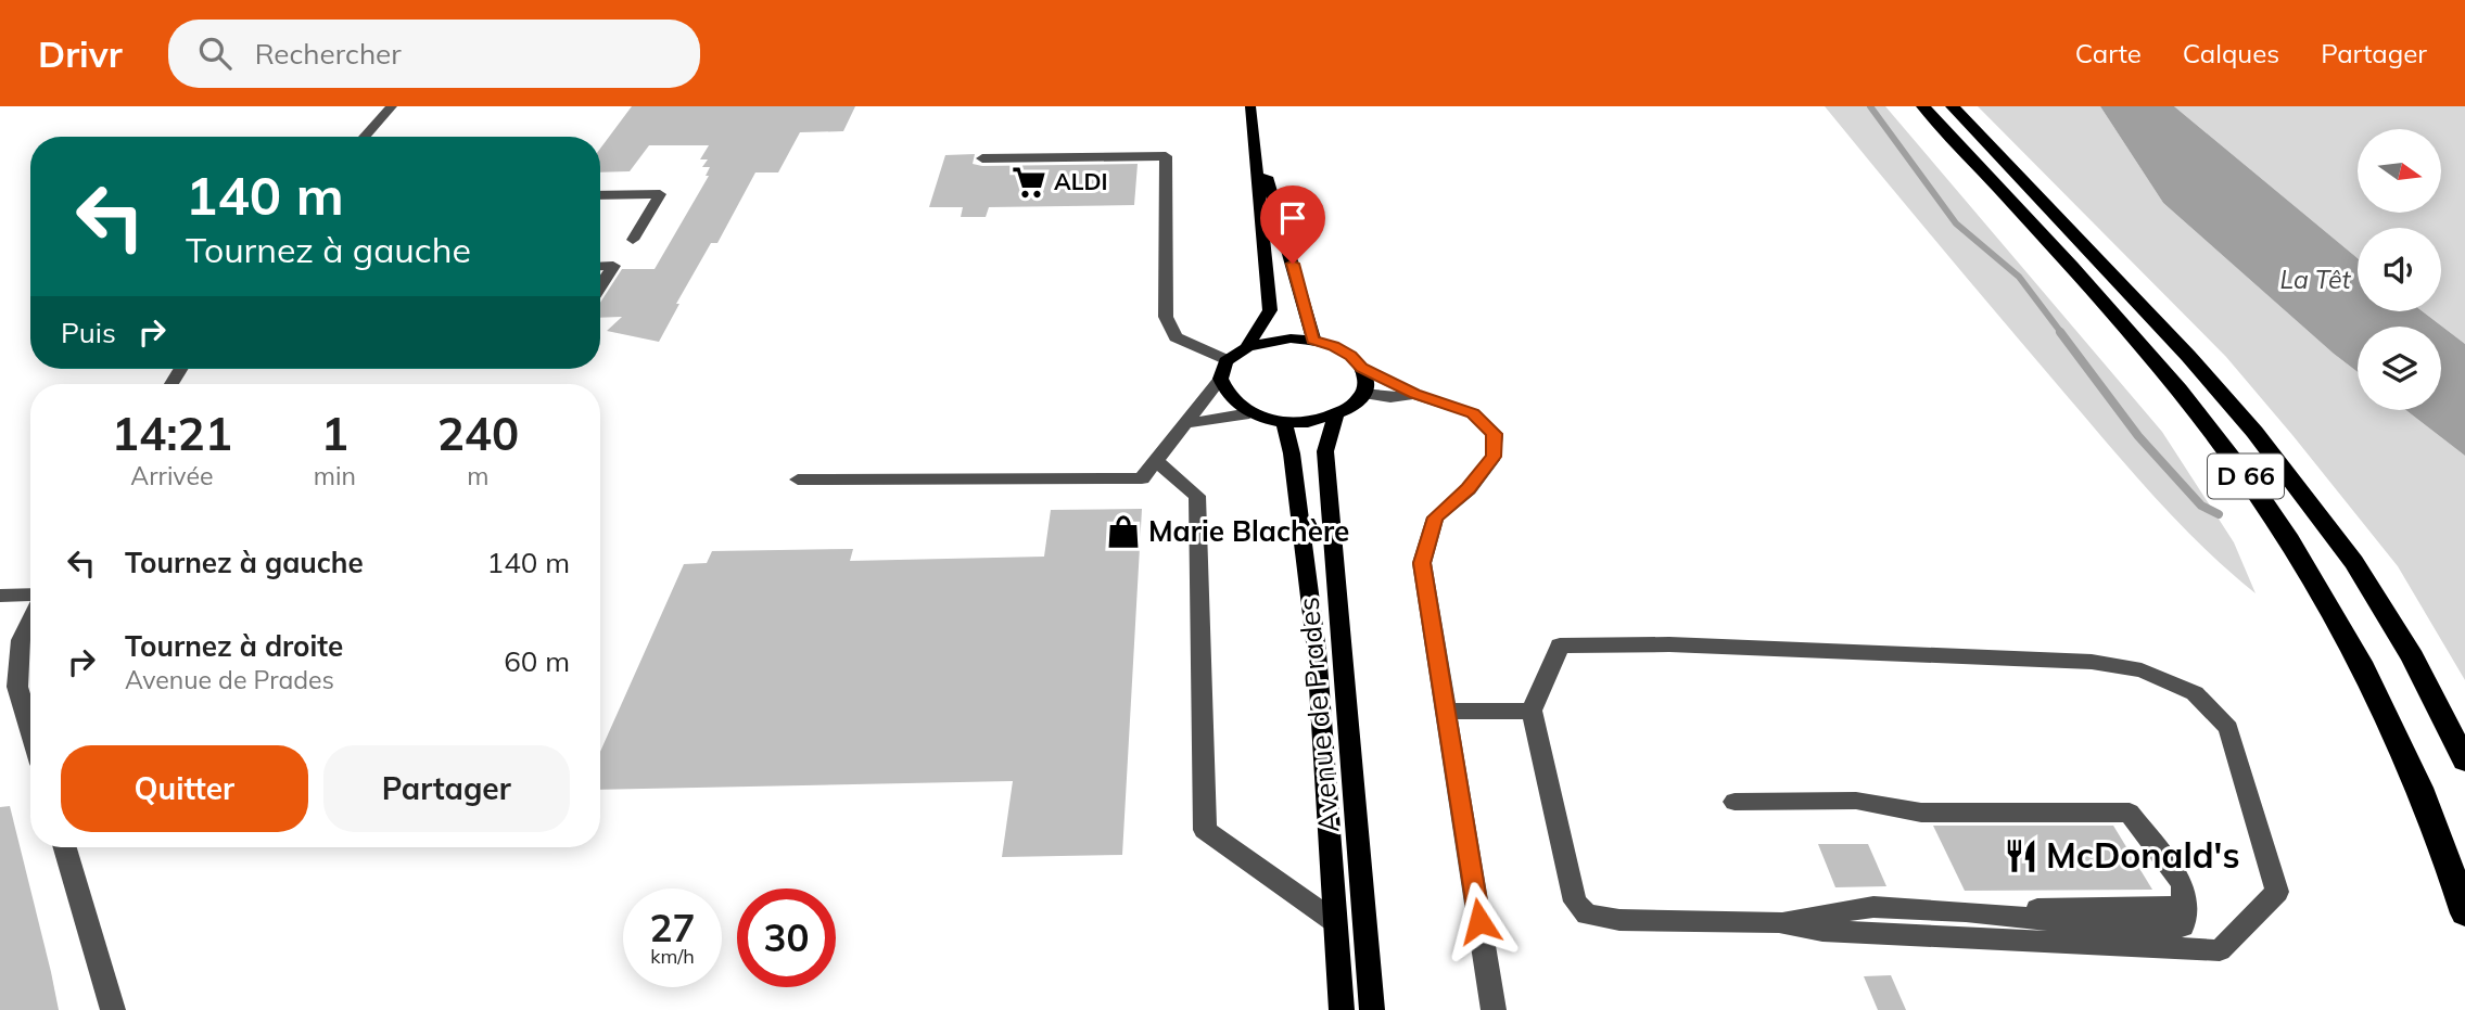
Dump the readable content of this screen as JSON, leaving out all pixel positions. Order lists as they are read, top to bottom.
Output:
{
  "streets": {
    "highway": ["D 66"],
    "main road": ["Avenue de Prades"]
  },
  "water": ["La Têt"],
  "places": {
    "supermarket": ["ALDI"],
    "shop": ["Marie Blachère"],
    "restaurant": ["McDonald's"]
  },
  "north": "right",
  "page": {
    "header": "Drivr",
    "search": "Rechercher",
    "nav": ["Carte", "Calques", "Partager"],
    "turn": ["140 m", "Tournez à gauche"],
    "then": "Puis",
    "eta": [
      "14:21",
      "Arrivée",
      "1",
      "min",
      "240",
      "m"
    ],
    "list": [
      {
        "name": "Tournez à gauche",
        "value": "140 m"
      },
      {
        "name": "Tournez à droite",
        "note": "Avenue de Prades",
        "value": "60 m"
      }
    ],
    "buttons": ["Quitter", "Partager"],
    "speed": "27 km/h",
    "limit": "30"
  }
}
